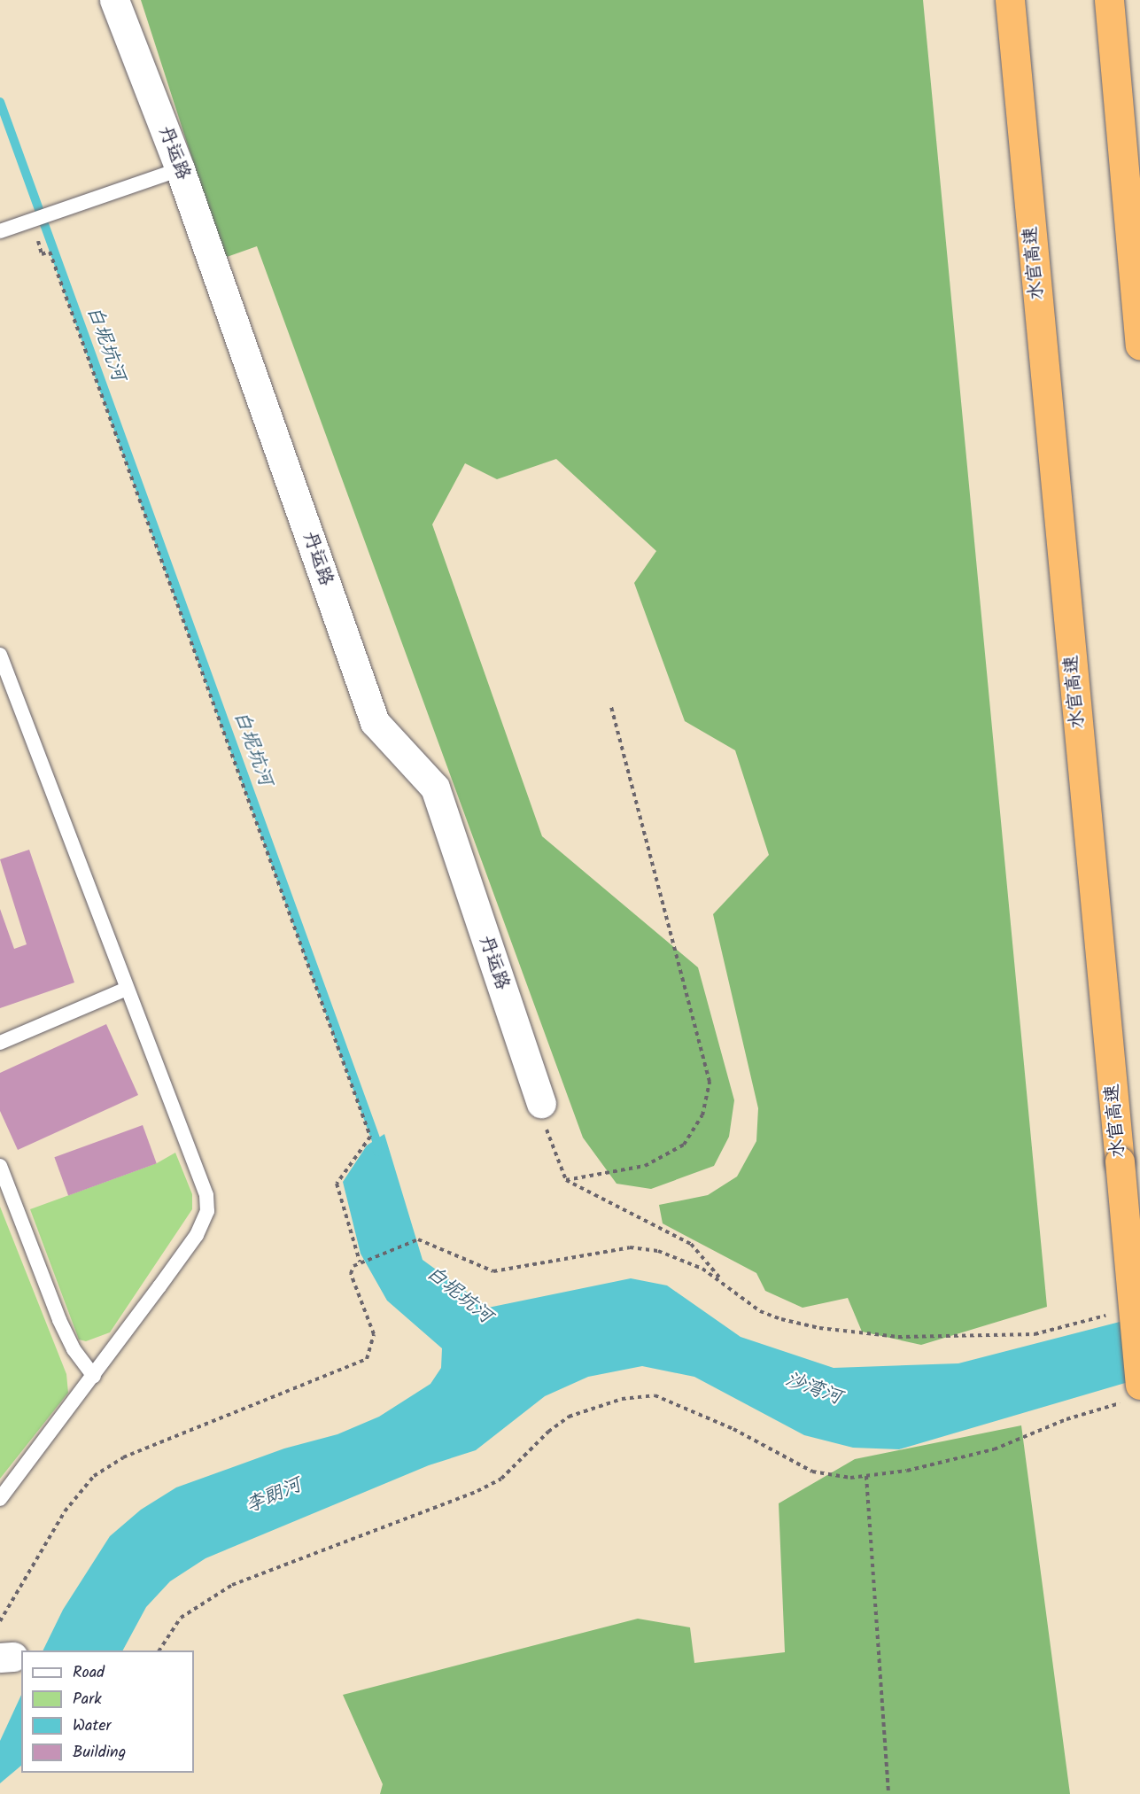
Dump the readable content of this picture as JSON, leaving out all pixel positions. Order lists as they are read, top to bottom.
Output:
{
  "streets": {
    "highway": ["水官高速"],
    "street": ["丹运路"]
  },
  "water": ["白坭坑河", "沙湾河", "李朗河"],
  "legend": [
    "Road",
    "Park",
    "Water",
    "Building"
  ]
}
